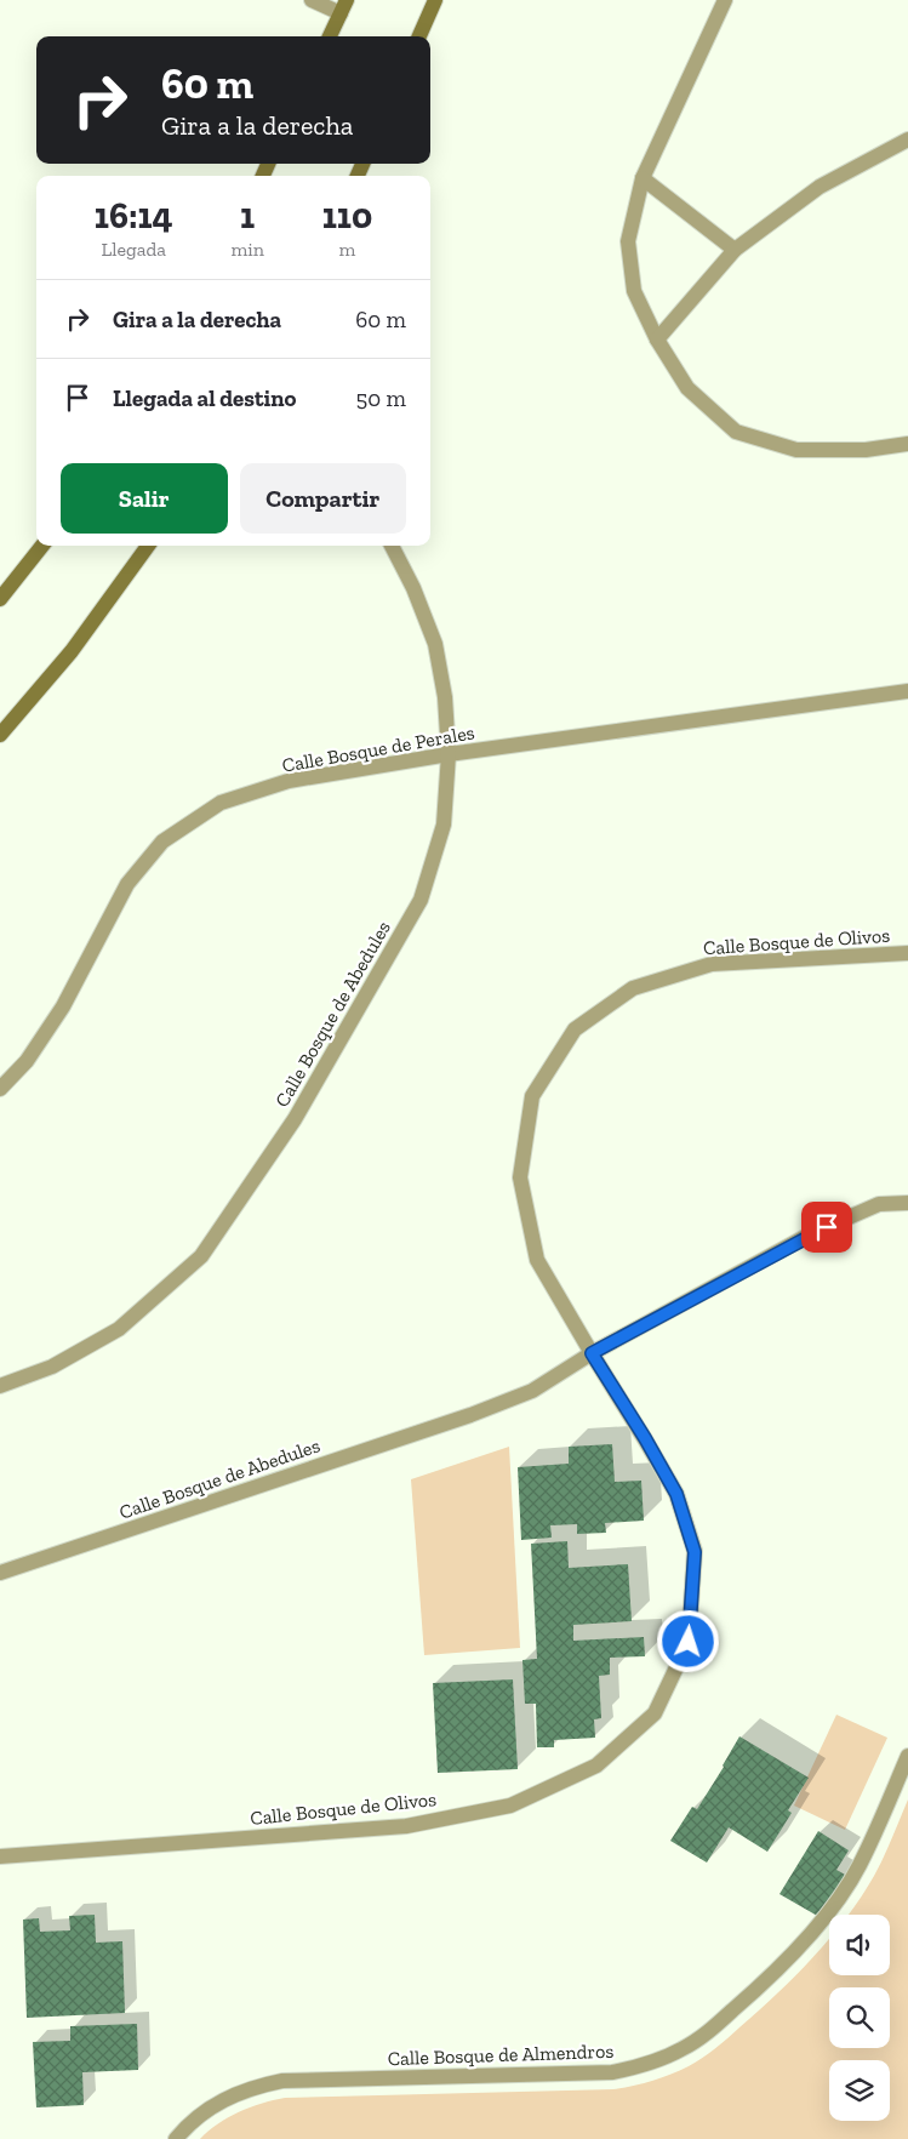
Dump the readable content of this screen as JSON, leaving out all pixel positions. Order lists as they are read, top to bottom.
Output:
{
  "streets": {
    "street": [
      "Calle Bosque de Perales",
      "Calle Bosque de Olivos",
      "Calle Bosque de Abedules",
      "Calle Bosque de Almendros"
    ]
  },
  "crossings": [
    ["Calle Bosque de Perales", "Calle Bosque de Abedules"],
    ["Calle Bosque de Olivos", "Calle Bosque de Abedules"]
  ],
  "page": {
    "turn": ["60 m", "Gira a la derecha"],
    "eta": [
      "16:14",
      "Llegada",
      "1",
      "min",
      "110",
      "m"
    ],
    "list": [
      {
        "name": "Gira a la derecha",
        "value": "60 m"
      },
      {
        "name": "Llegada al destino",
        "value": "50 m"
      }
    ],
    "buttons": ["Salir", "Compartir"]
  }
}
